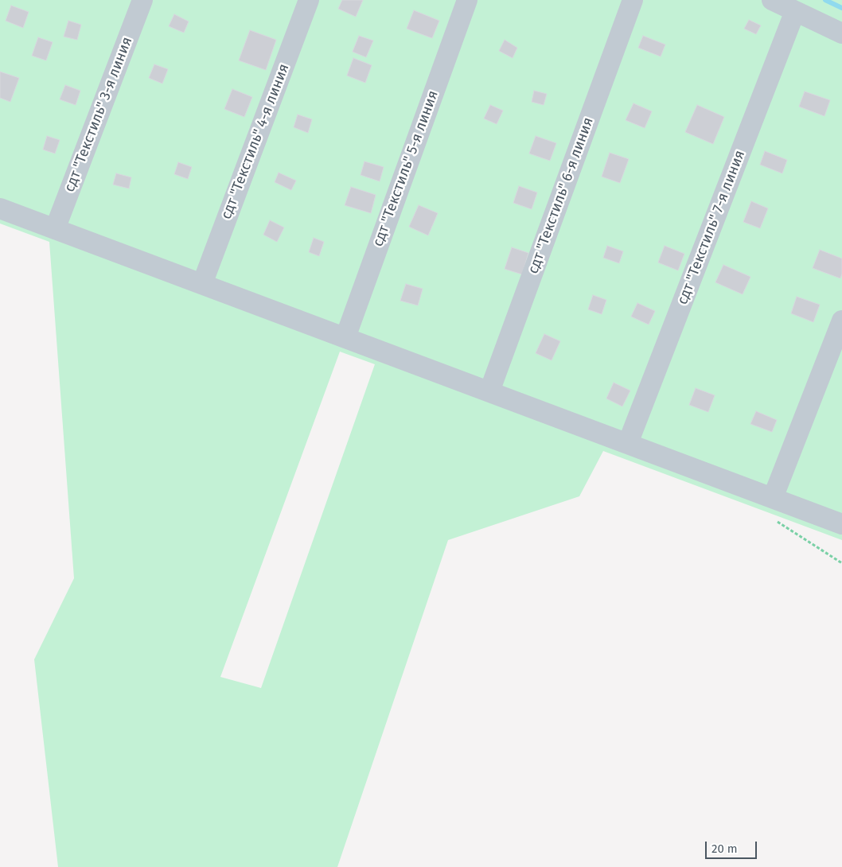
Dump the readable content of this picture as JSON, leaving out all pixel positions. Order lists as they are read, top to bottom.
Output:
{
  "streets": {
    "street": [
      "сдт \"Текстиль\" 3-я линия",
      "сдт \"Текстиль\" 4-я линия",
      "сдт \"Текстиль\" 5-я линия",
      "сдт \"Текстиль\" 6-я линия",
      "сдт \"Текстиль\" 7-я линия"
    ]
  },
  "scale_bar": "20 m"
}
